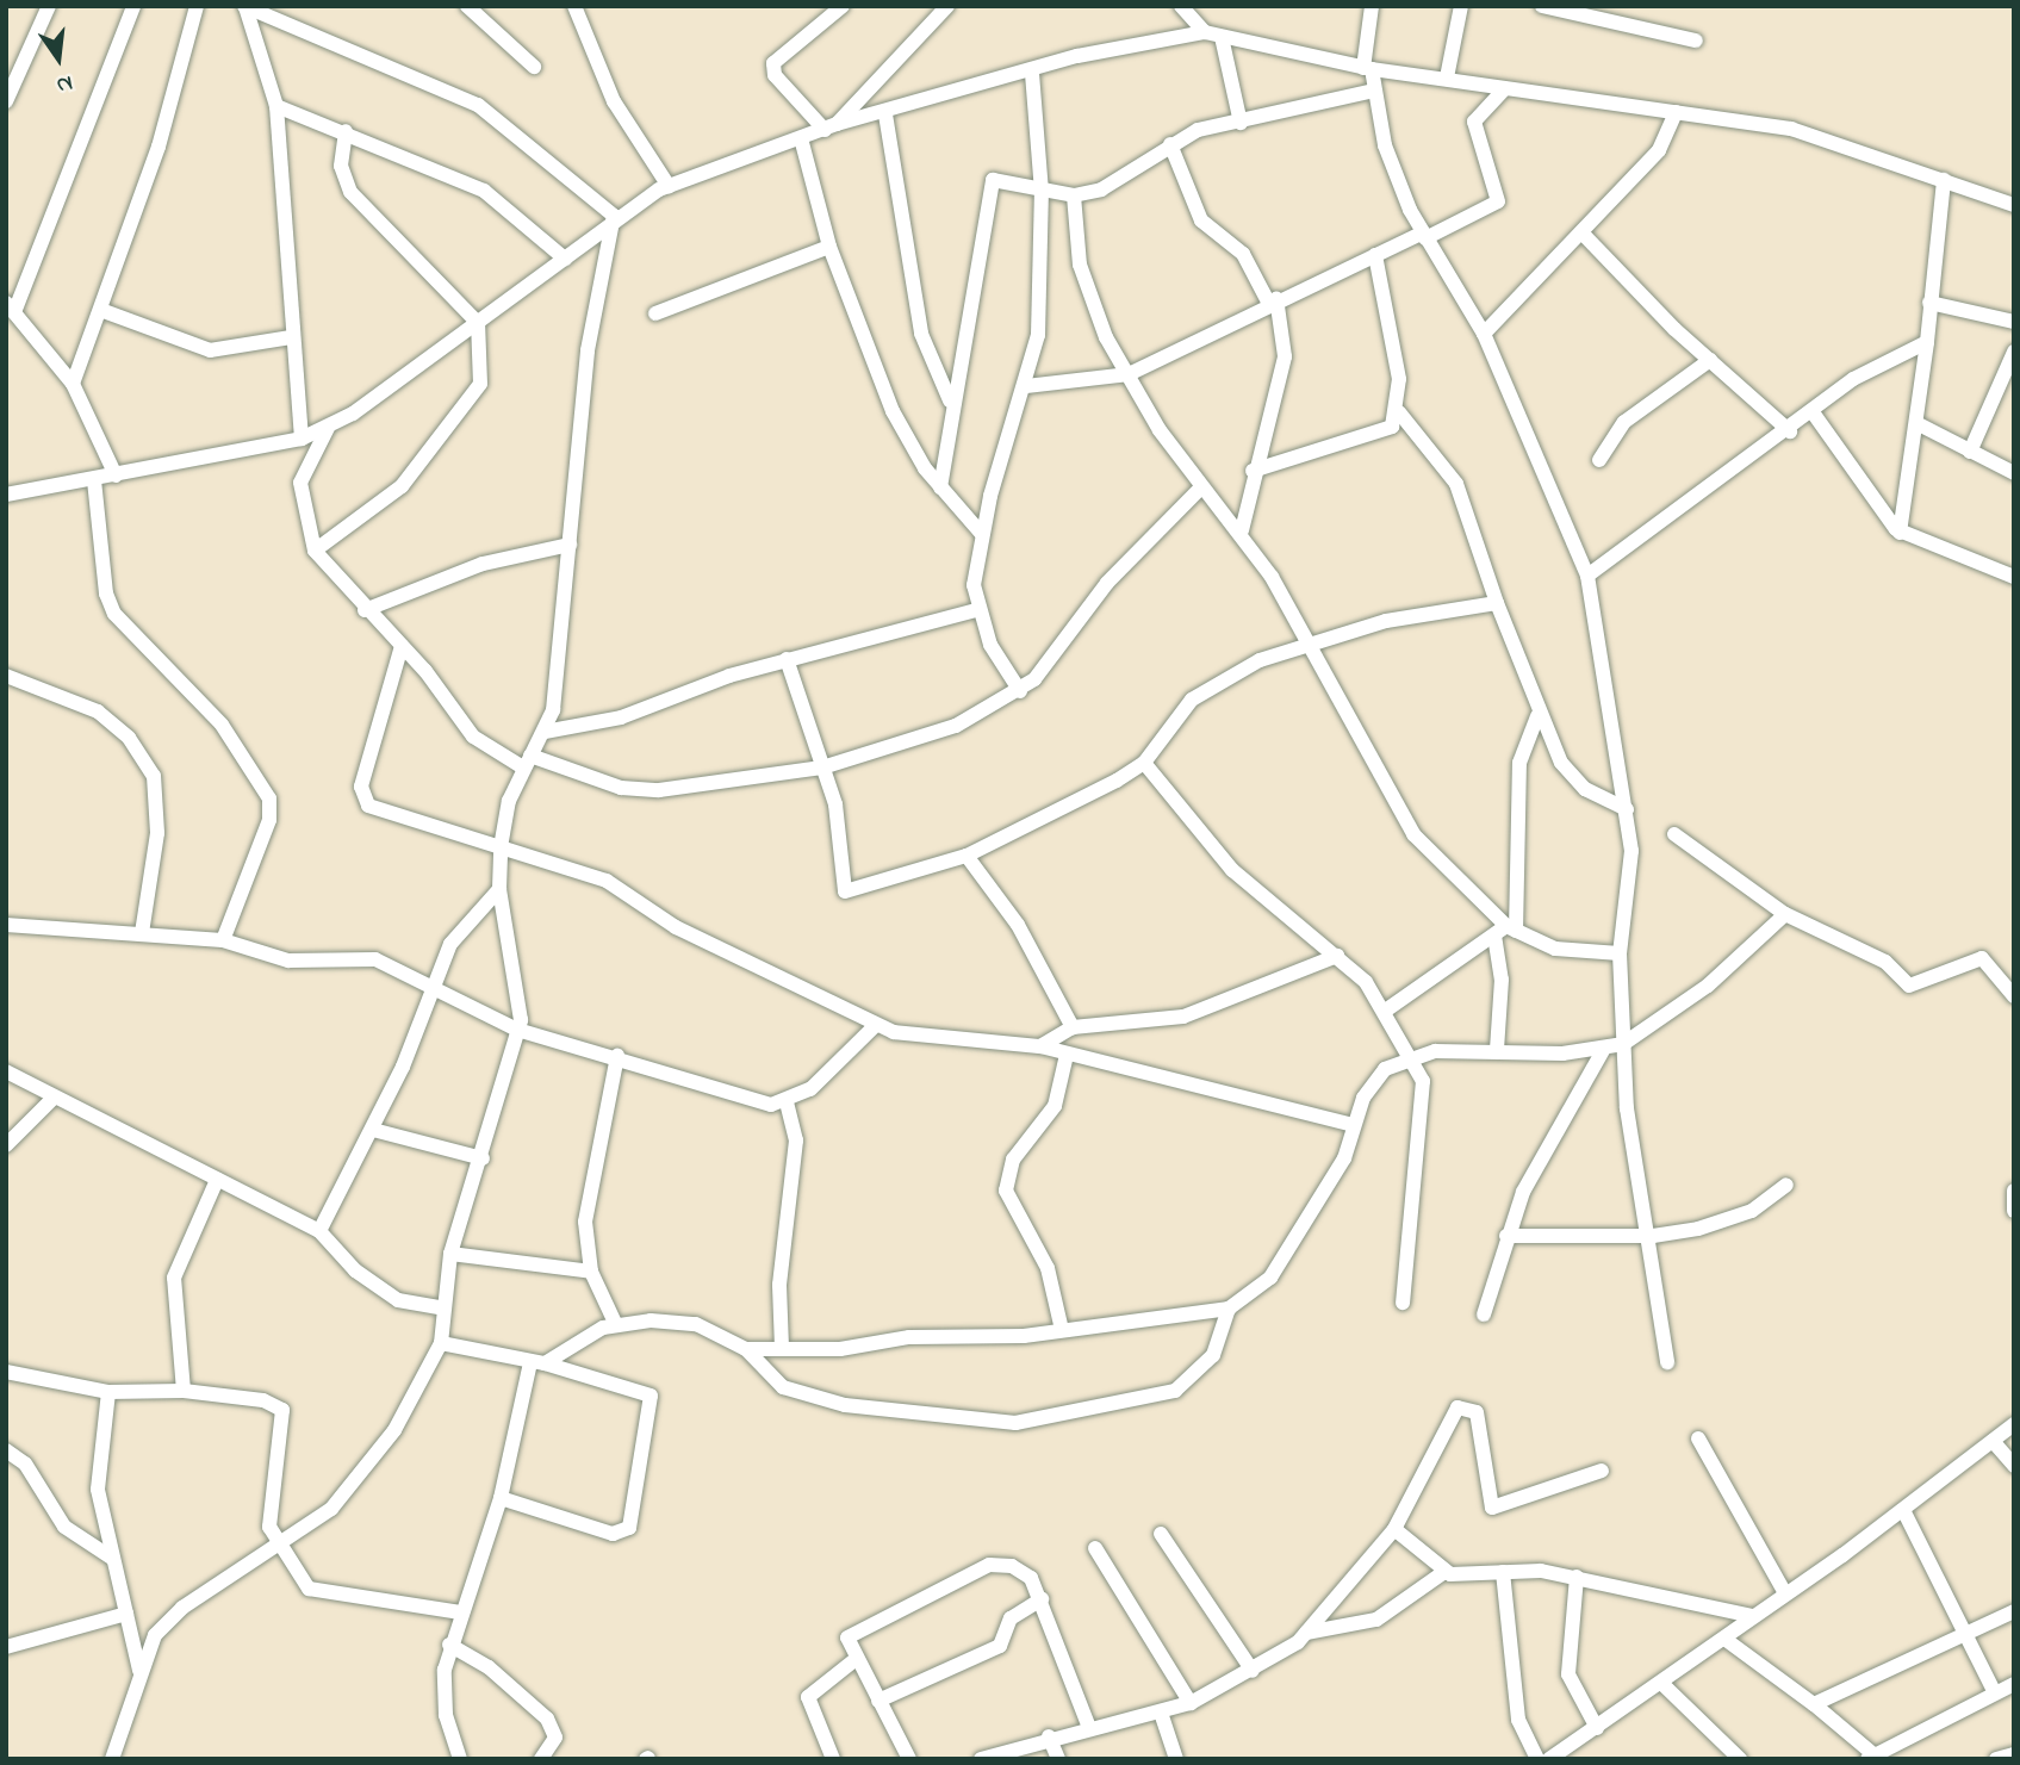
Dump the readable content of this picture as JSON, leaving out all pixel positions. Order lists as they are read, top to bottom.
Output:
{
  "north": "bottom"
}
